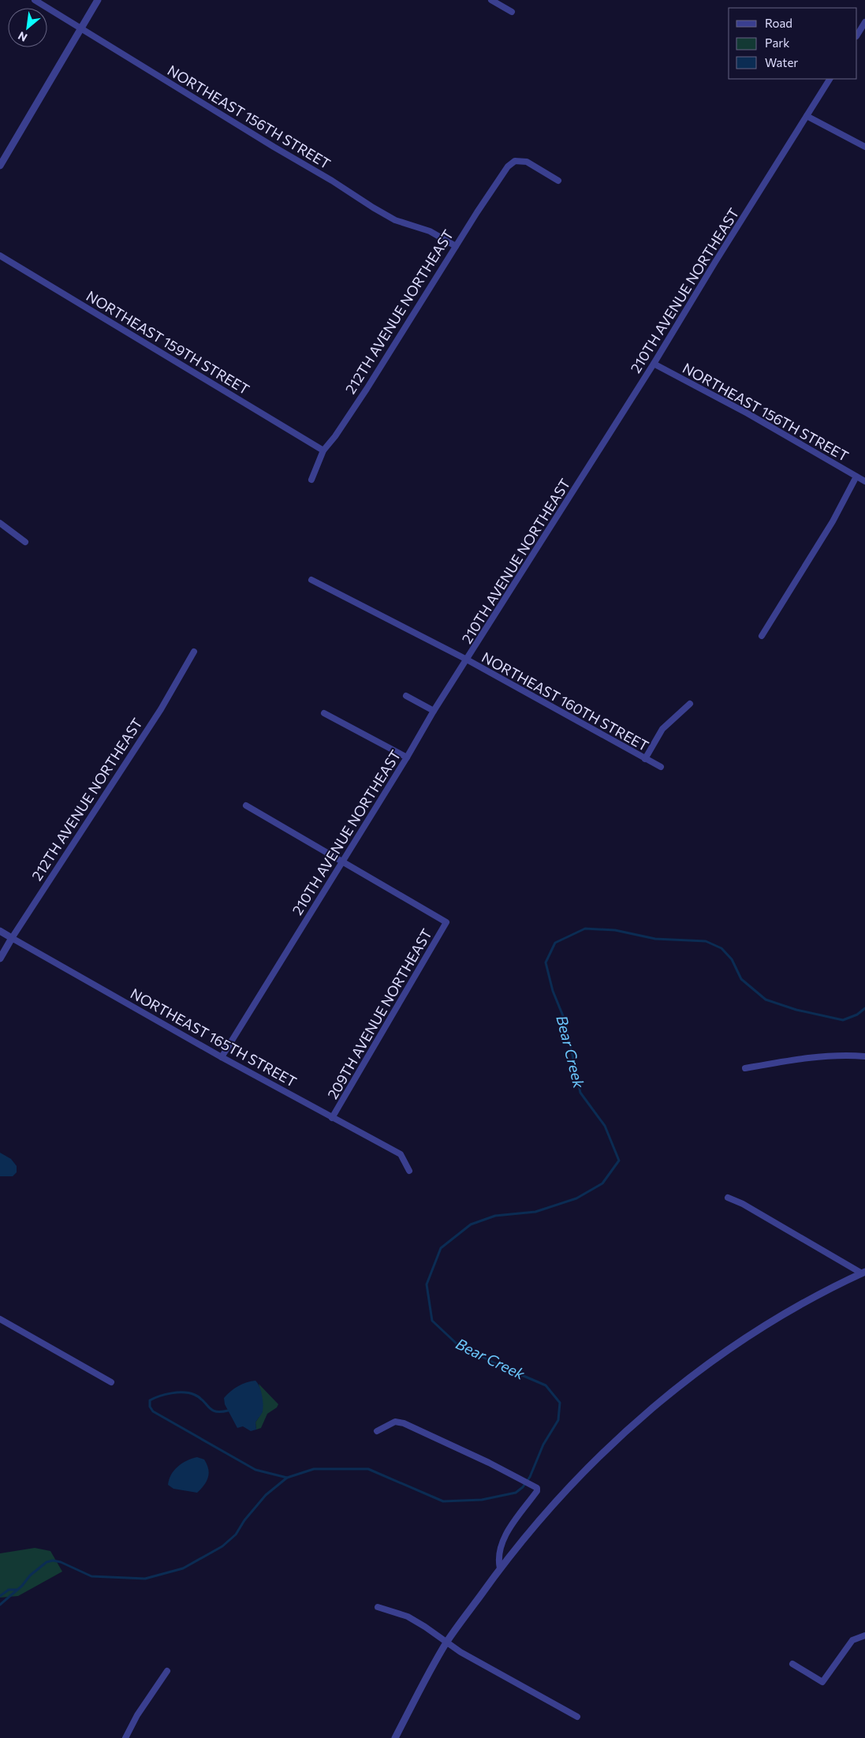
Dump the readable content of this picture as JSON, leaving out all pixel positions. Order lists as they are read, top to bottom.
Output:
{
  "streets": {
    "street": [
      "NORTHEAST 156TH STREET",
      "210TH AVENUE NORTHEAST",
      "212TH AVENUE NORTHEAST",
      "NORTHEAST 159TH STREET",
      "NORTHEAST 160TH STREET",
      "209TH AVENUE NORTHEAST",
      "NORTHEAST 165TH STREET"
    ]
  },
  "crossings": [
    ["NORTHEAST 156TH STREET", "210TH AVENUE NORTHEAST"],
    ["NORTHEAST 156TH STREET", "212TH AVENUE NORTHEAST"],
    ["210TH AVENUE NORTHEAST", "NORTHEAST 160TH STREET"],
    ["210TH AVENUE NORTHEAST", "209TH AVENUE NORTHEAST"],
    ["210TH AVENUE NORTHEAST", "NORTHEAST 165TH STREET"],
    ["212TH AVENUE NORTHEAST", "NORTHEAST 159TH STREET"],
    ["212TH AVENUE NORTHEAST", "NORTHEAST 165TH STREET"],
    ["209TH AVENUE NORTHEAST", "NORTHEAST 165TH STREET"]
  ],
  "water": ["Bear Creek"],
  "legend": ["Road", "Park", "Water"],
  "north": "bottom left"
}
